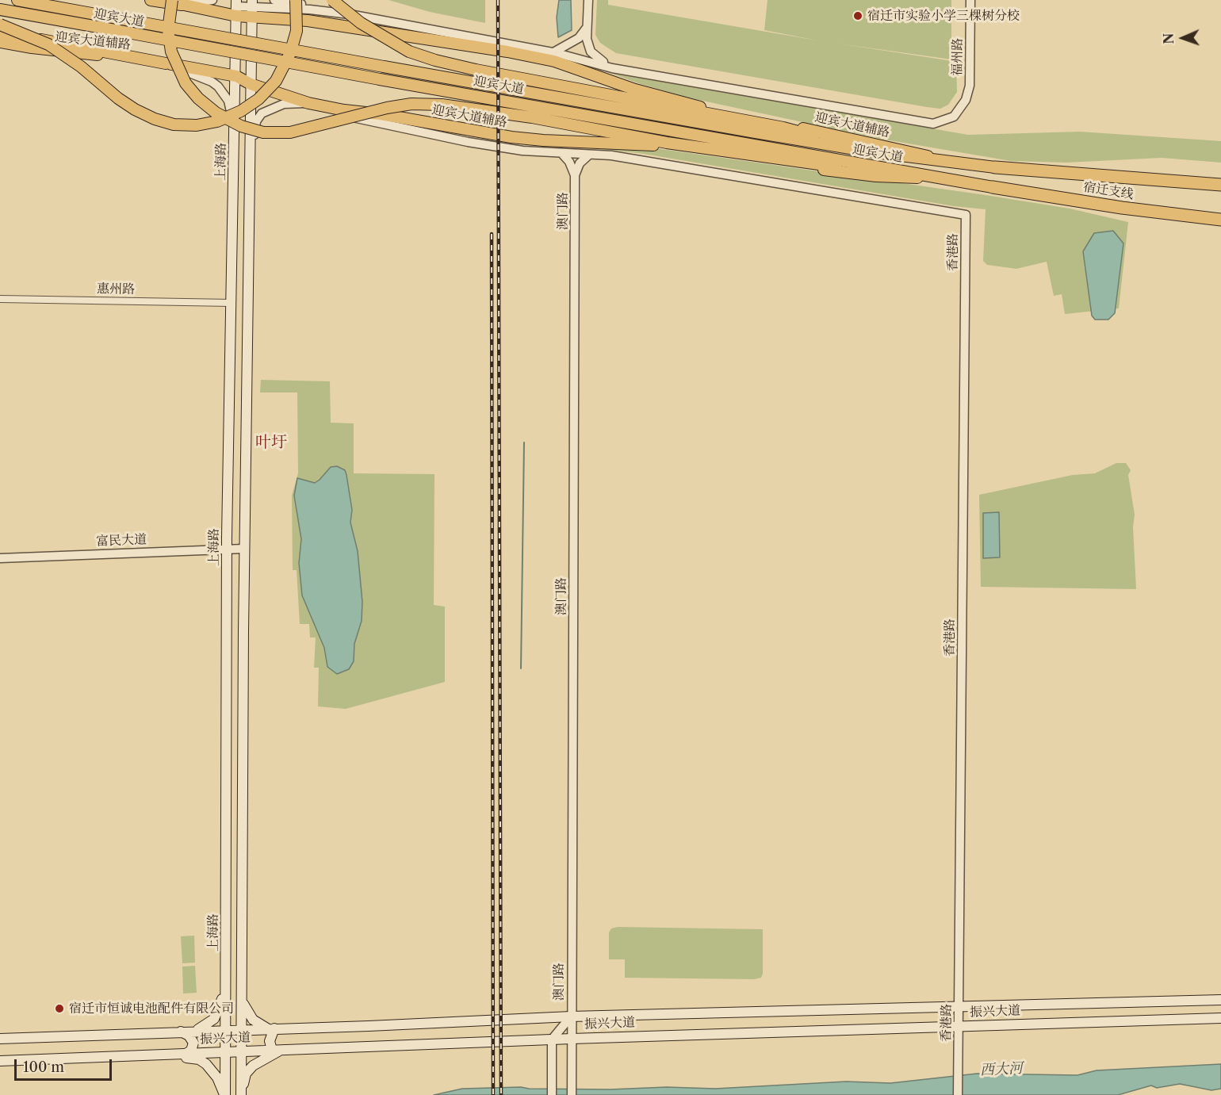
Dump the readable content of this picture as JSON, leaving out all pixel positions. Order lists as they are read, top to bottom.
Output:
{
  "streets": {
    "highway": ["宿迁支线"],
    "main road": [
      "迎宾大道",
      "迎宾大道辅路",
      "上海路",
      "振兴大道"
    ],
    "street": [
      "福州路",
      "澳门路",
      "香港路",
      "惠州路",
      "富民大道"
    ]
  },
  "crossings": [
    ["迎宾大道", "迎宾大道辅路"],
    ["迎宾大道", "宿迁支线"],
    ["迎宾大道辅路", "上海路"],
    ["上海路", "惠州路"],
    ["上海路", "富民大道"],
    ["上海路", "振兴大道"],
    ["澳门路", "振兴大道"],
    ["香港路", "振兴大道"]
  ],
  "districts": ["叶圩"],
  "water": ["西大河"],
  "places": ["宿迁市实验小学三棵树分校", "宿迁市恒诚电池配件有限公司"],
  "scale_bar": "100 m",
  "north": "left"
}
